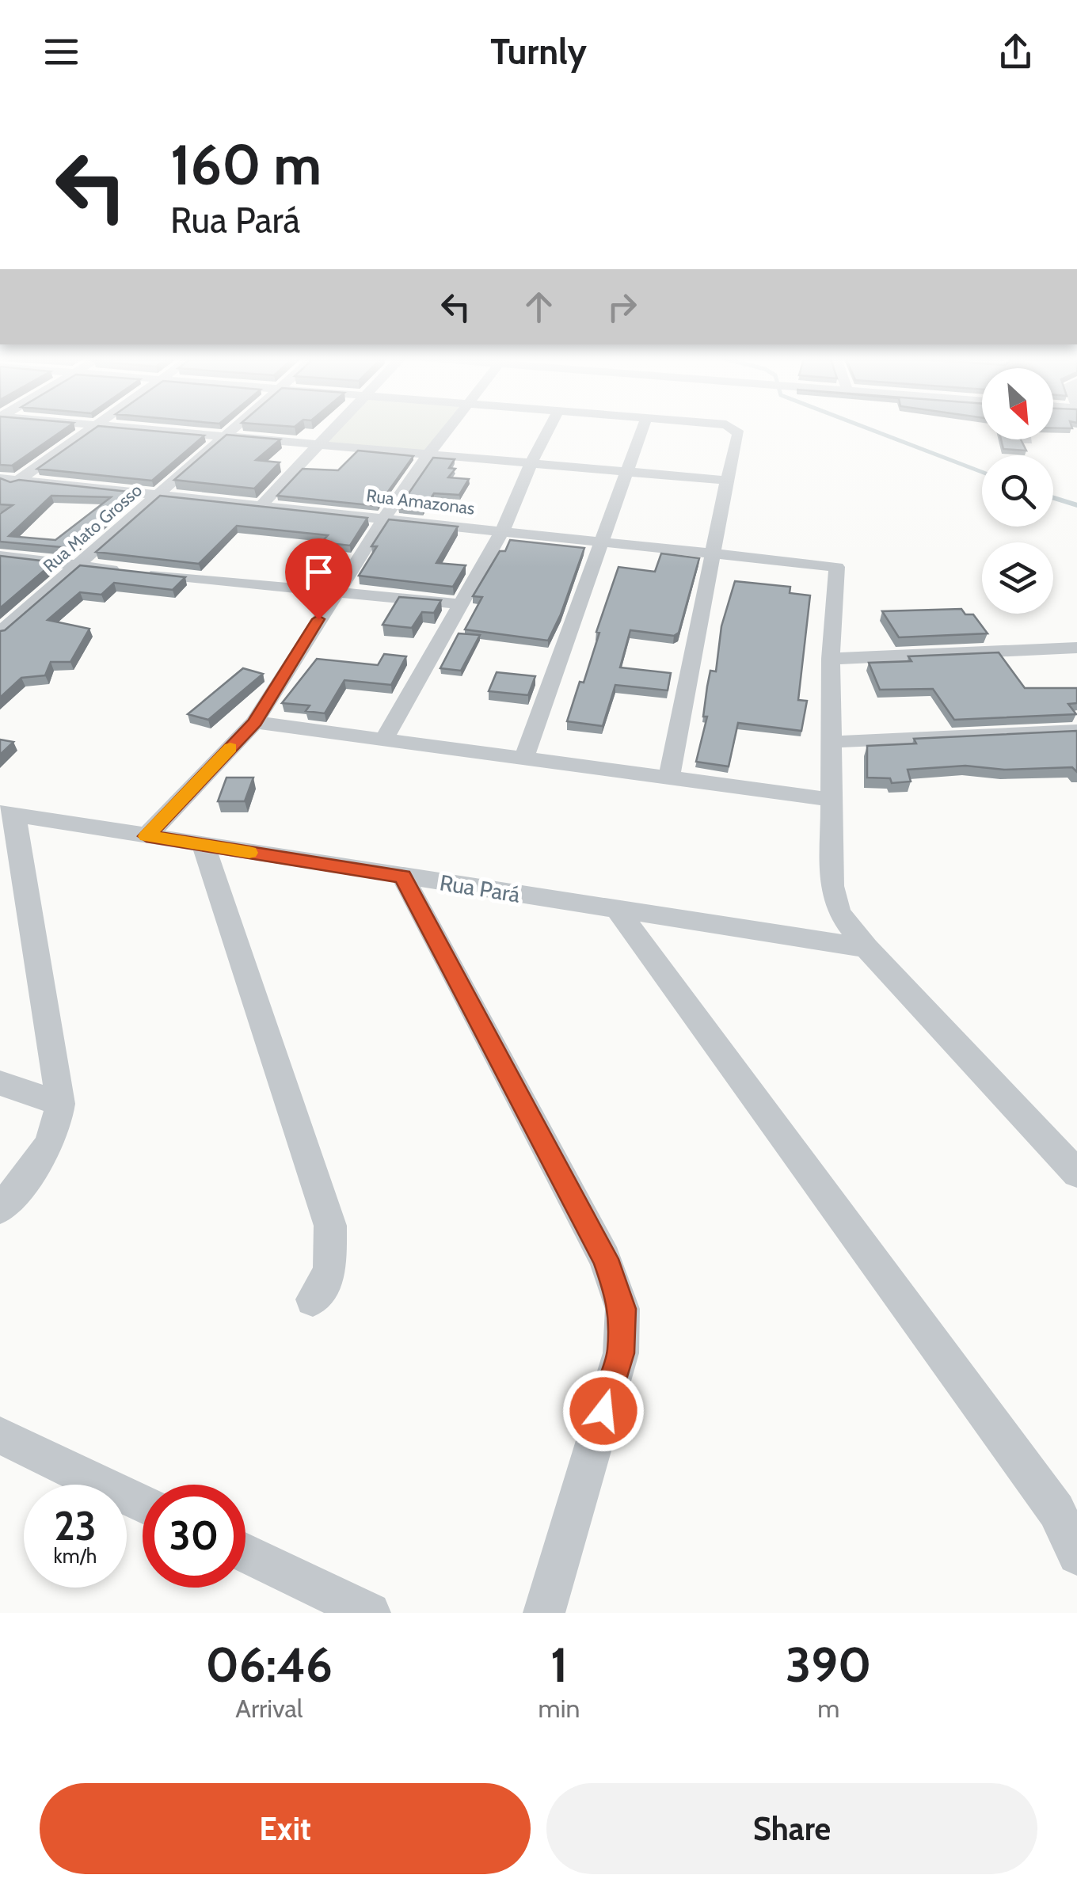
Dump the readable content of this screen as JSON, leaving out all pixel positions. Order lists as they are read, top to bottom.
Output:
{
  "streets": {
    "street": ["Rua Amazonas", "Rua Mato Grosso", "Rua Pará"]
  },
  "crossings": [
    ["Rua Amazonas", "Rua Mato Grosso"]
  ],
  "north": "bottom right",
  "page": {
    "header": "Turnly",
    "turn": ["160 m", "Rua Pará"],
    "speed": "23 km/h",
    "limit": "30",
    "eta": [
      "06:46",
      "Arrival",
      "1",
      "min",
      "390",
      "m"
    ],
    "buttons": ["Exit", "Share"]
  }
}
